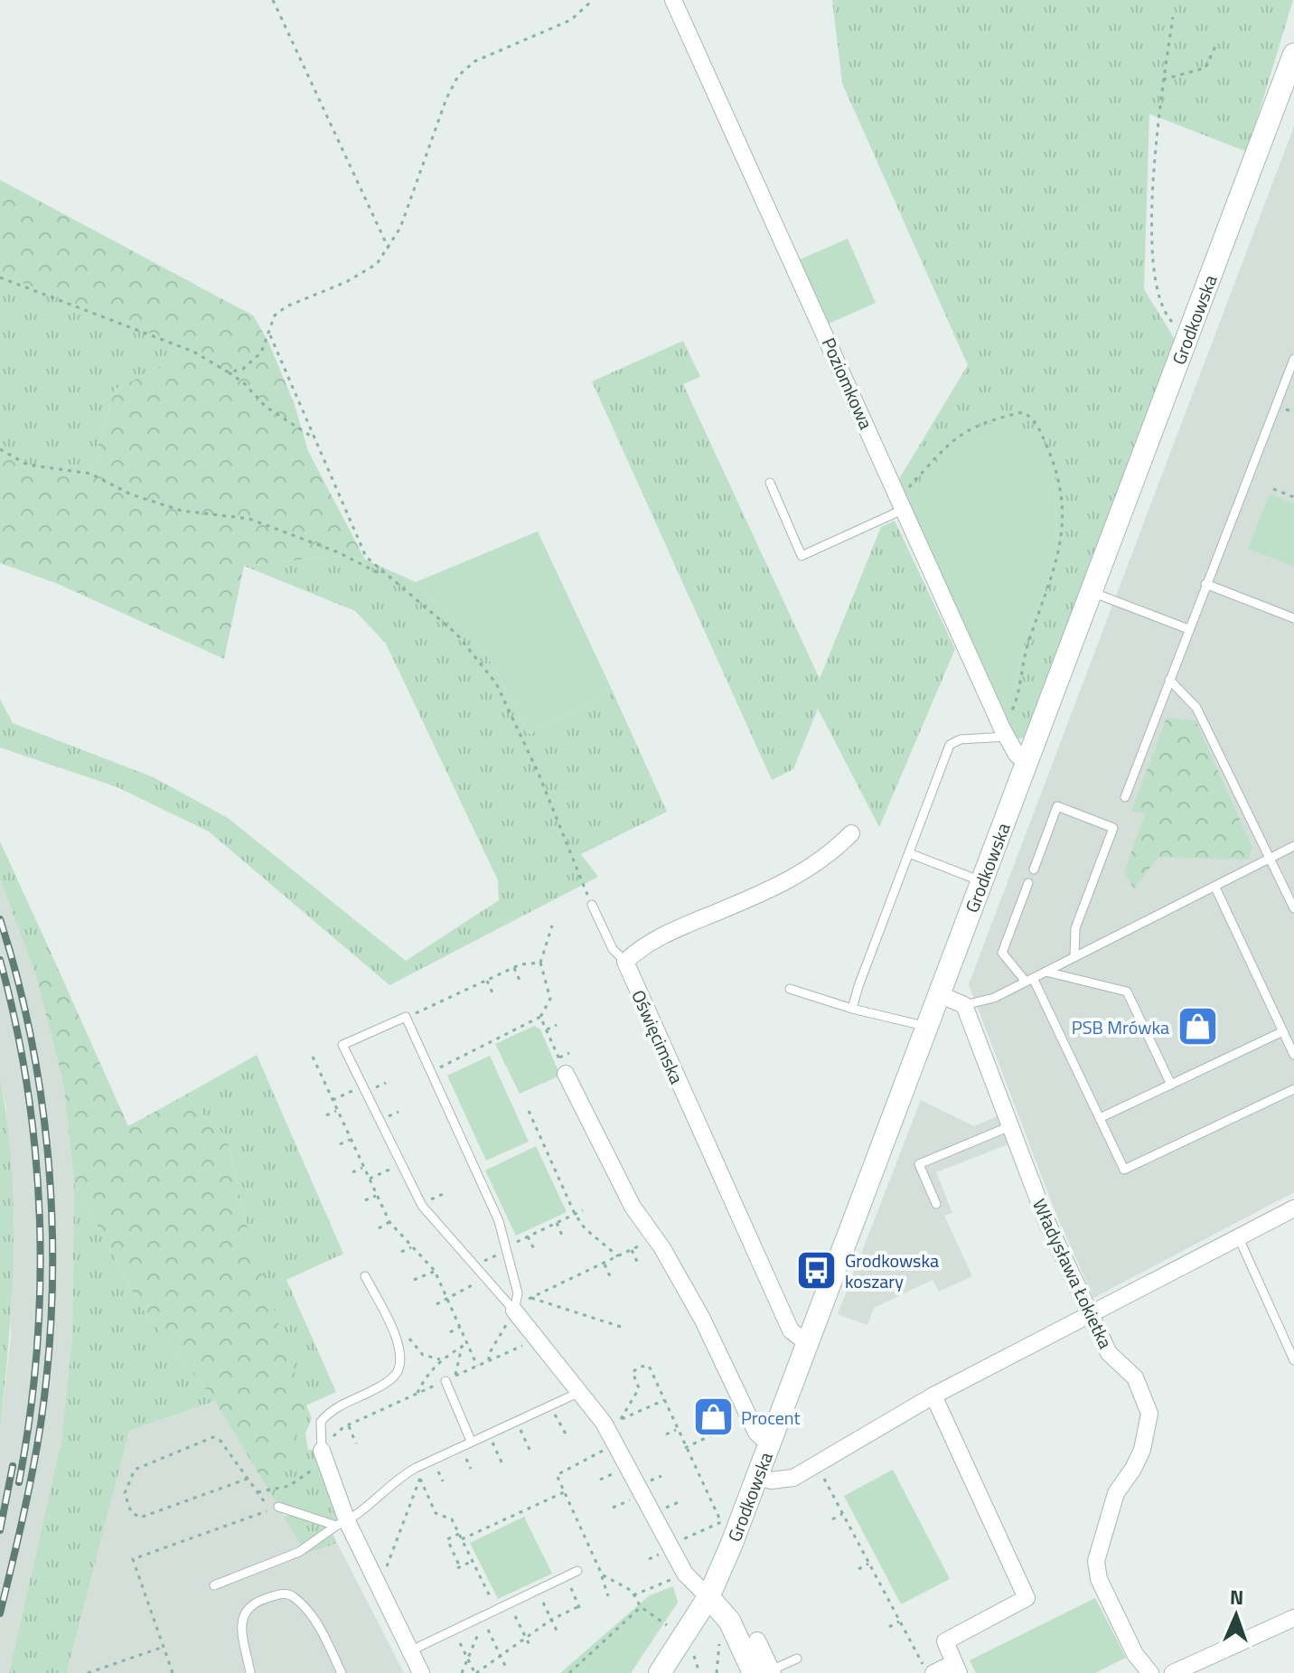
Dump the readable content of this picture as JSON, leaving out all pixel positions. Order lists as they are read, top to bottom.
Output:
{
  "streets": {
    "main road": ["Grodkowska"],
    "street": ["Poziomkowa", "Oświęcimska", "Władysława Łokietka"]
  },
  "crossings": [
    ["Grodkowska", "Poziomkowa"],
    ["Grodkowska", "Oświęcimska"]
  ],
  "places": {
    "shop": ["PSB Mrówka", "Procent"],
    "bus stop": ["Grodkowska koszary"]
  },
  "north": "top"
}
